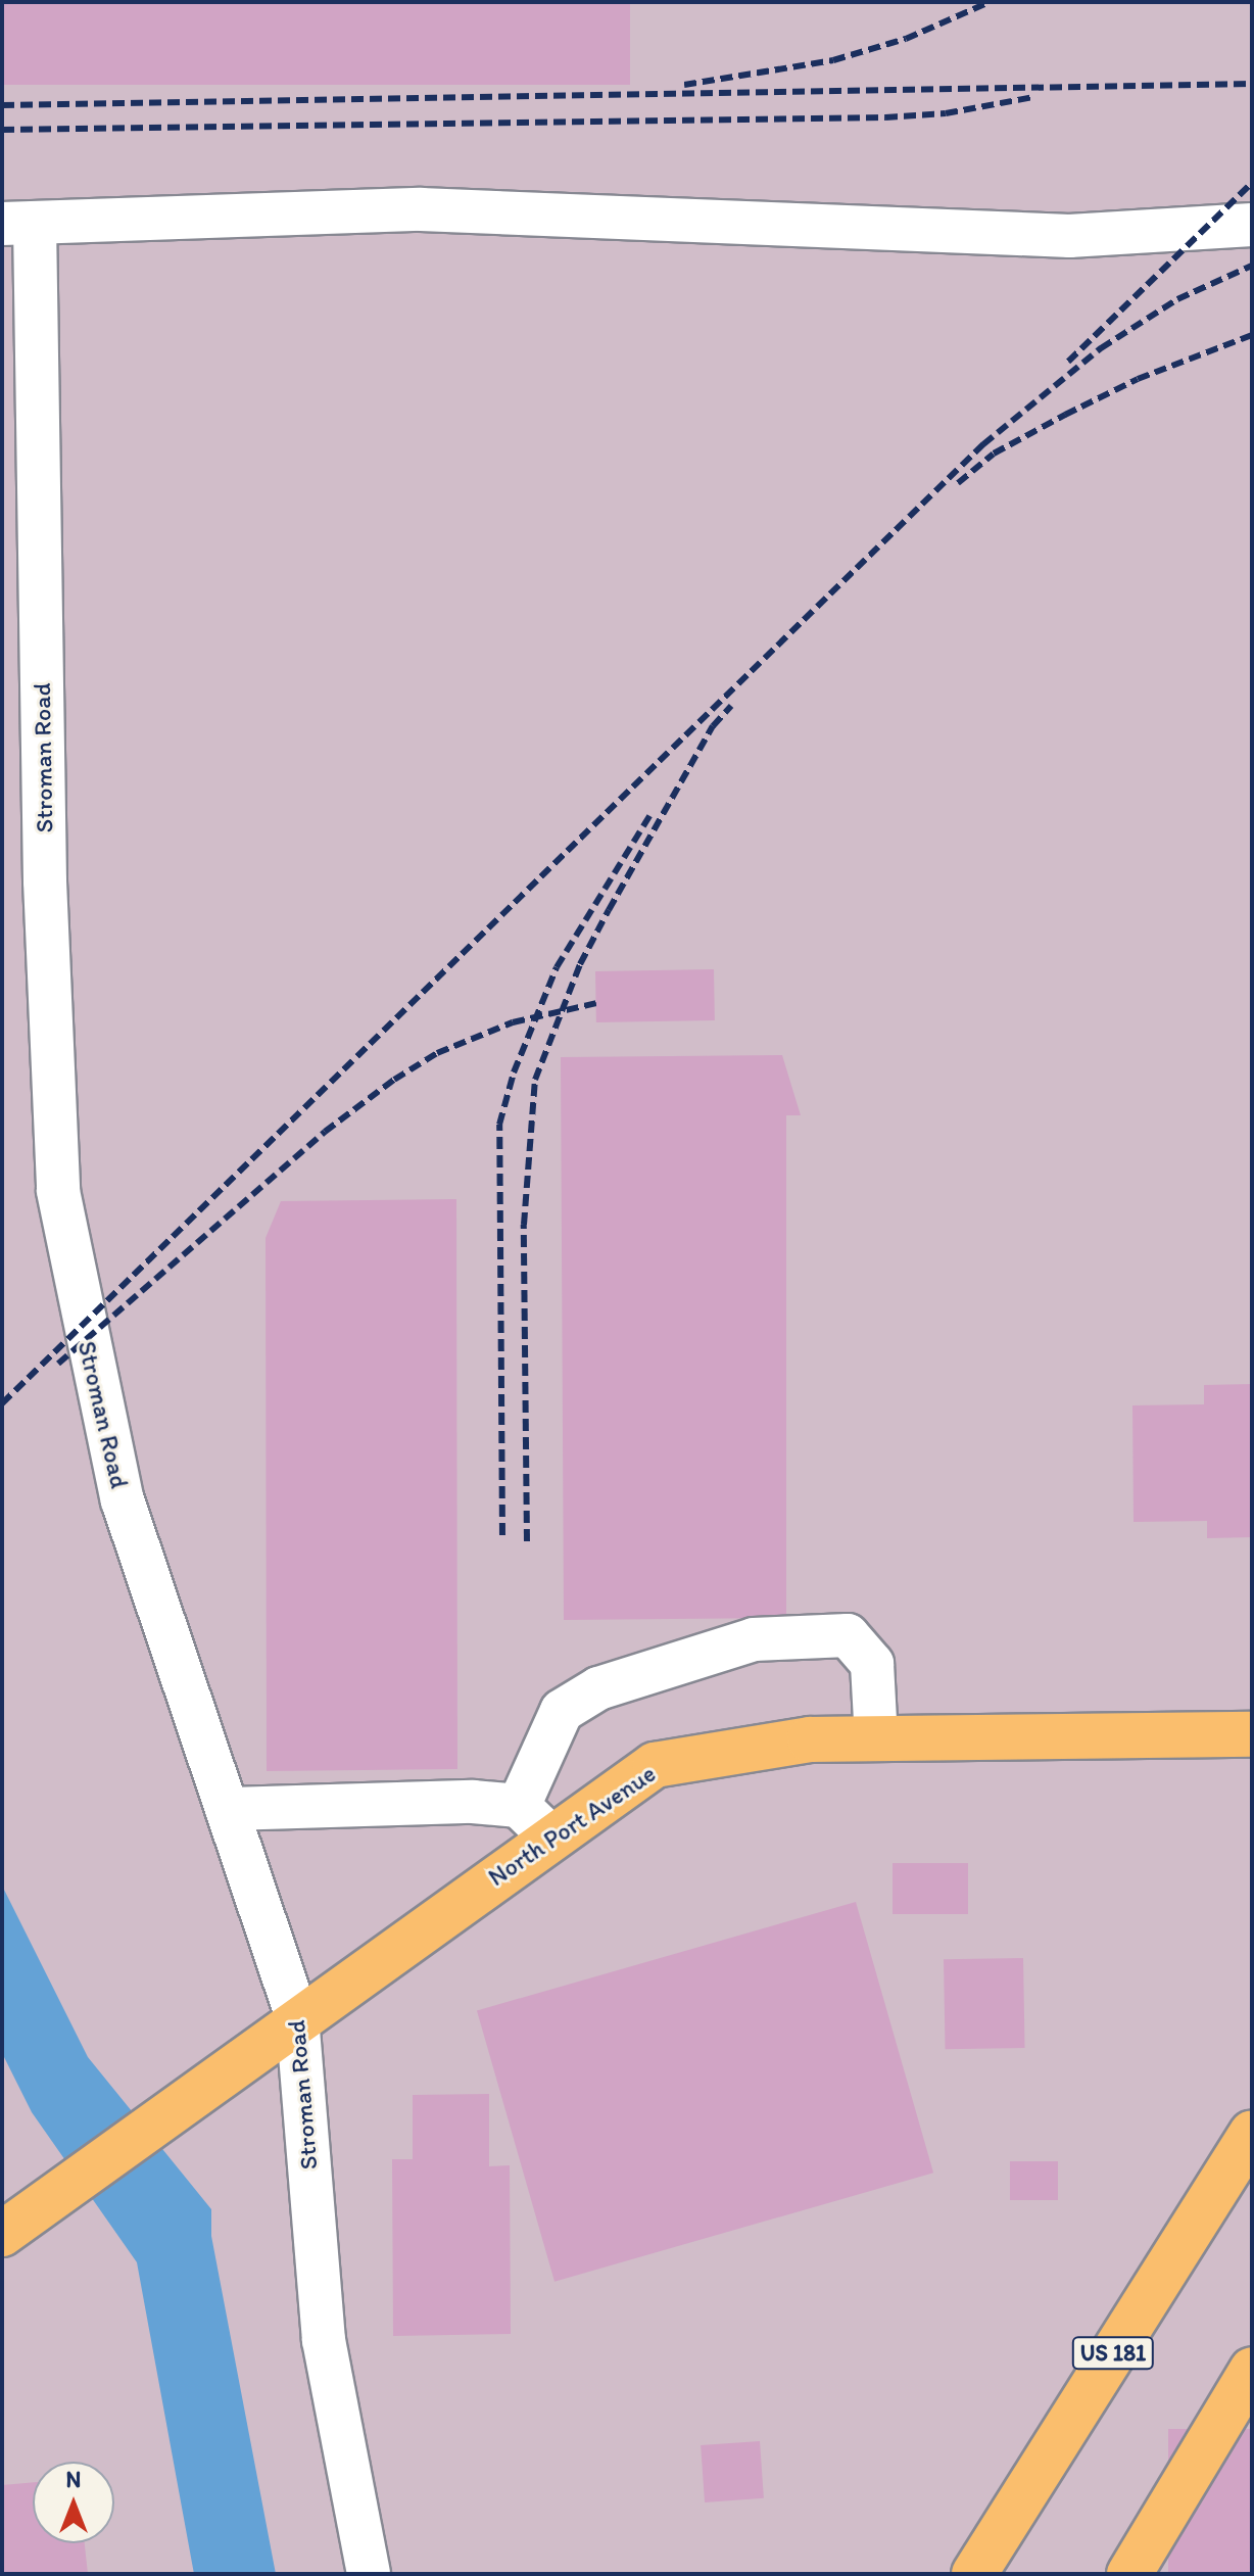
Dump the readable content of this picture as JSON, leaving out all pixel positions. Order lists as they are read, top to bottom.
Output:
{
  "streets": {
    "main road": ["North Port Avenue", "US 181"],
    "street": ["Stroman Road"]
  },
  "crossings": [
    ["Stroman Road", "North Port Avenue"]
  ],
  "north": "top"
}
